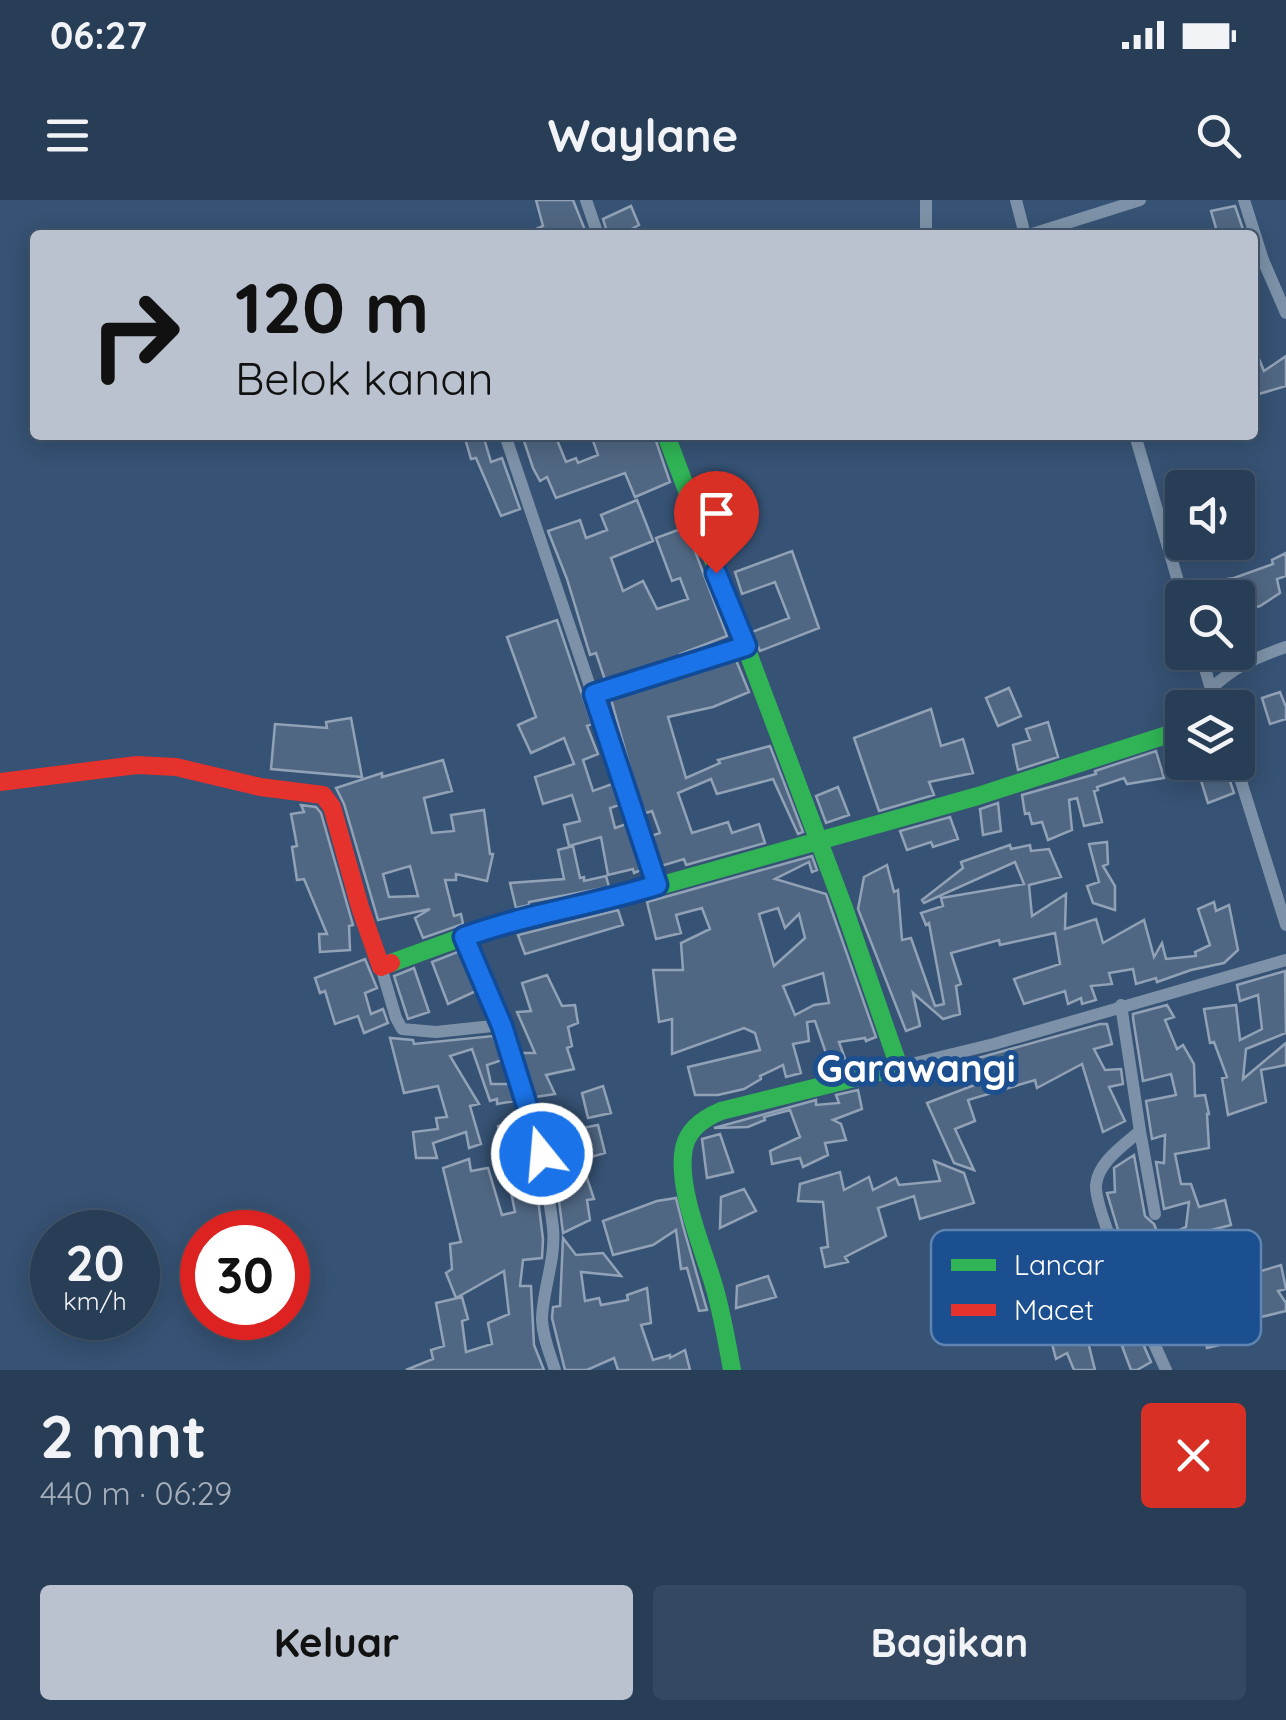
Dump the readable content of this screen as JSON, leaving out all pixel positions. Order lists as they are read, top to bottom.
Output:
{
  "districts": ["Garawangi"],
  "legend": ["Lancar", "Macet"],
  "page": {
    "status": "06:27",
    "header": "Waylane",
    "turn": ["120 m", "Belok kanan"],
    "speed": "20 km/h",
    "limit": "30",
    "heading": ["2 mnt", "440 m · 06:29"],
    "buttons": ["Keluar", "Bagikan"]
  }
}
